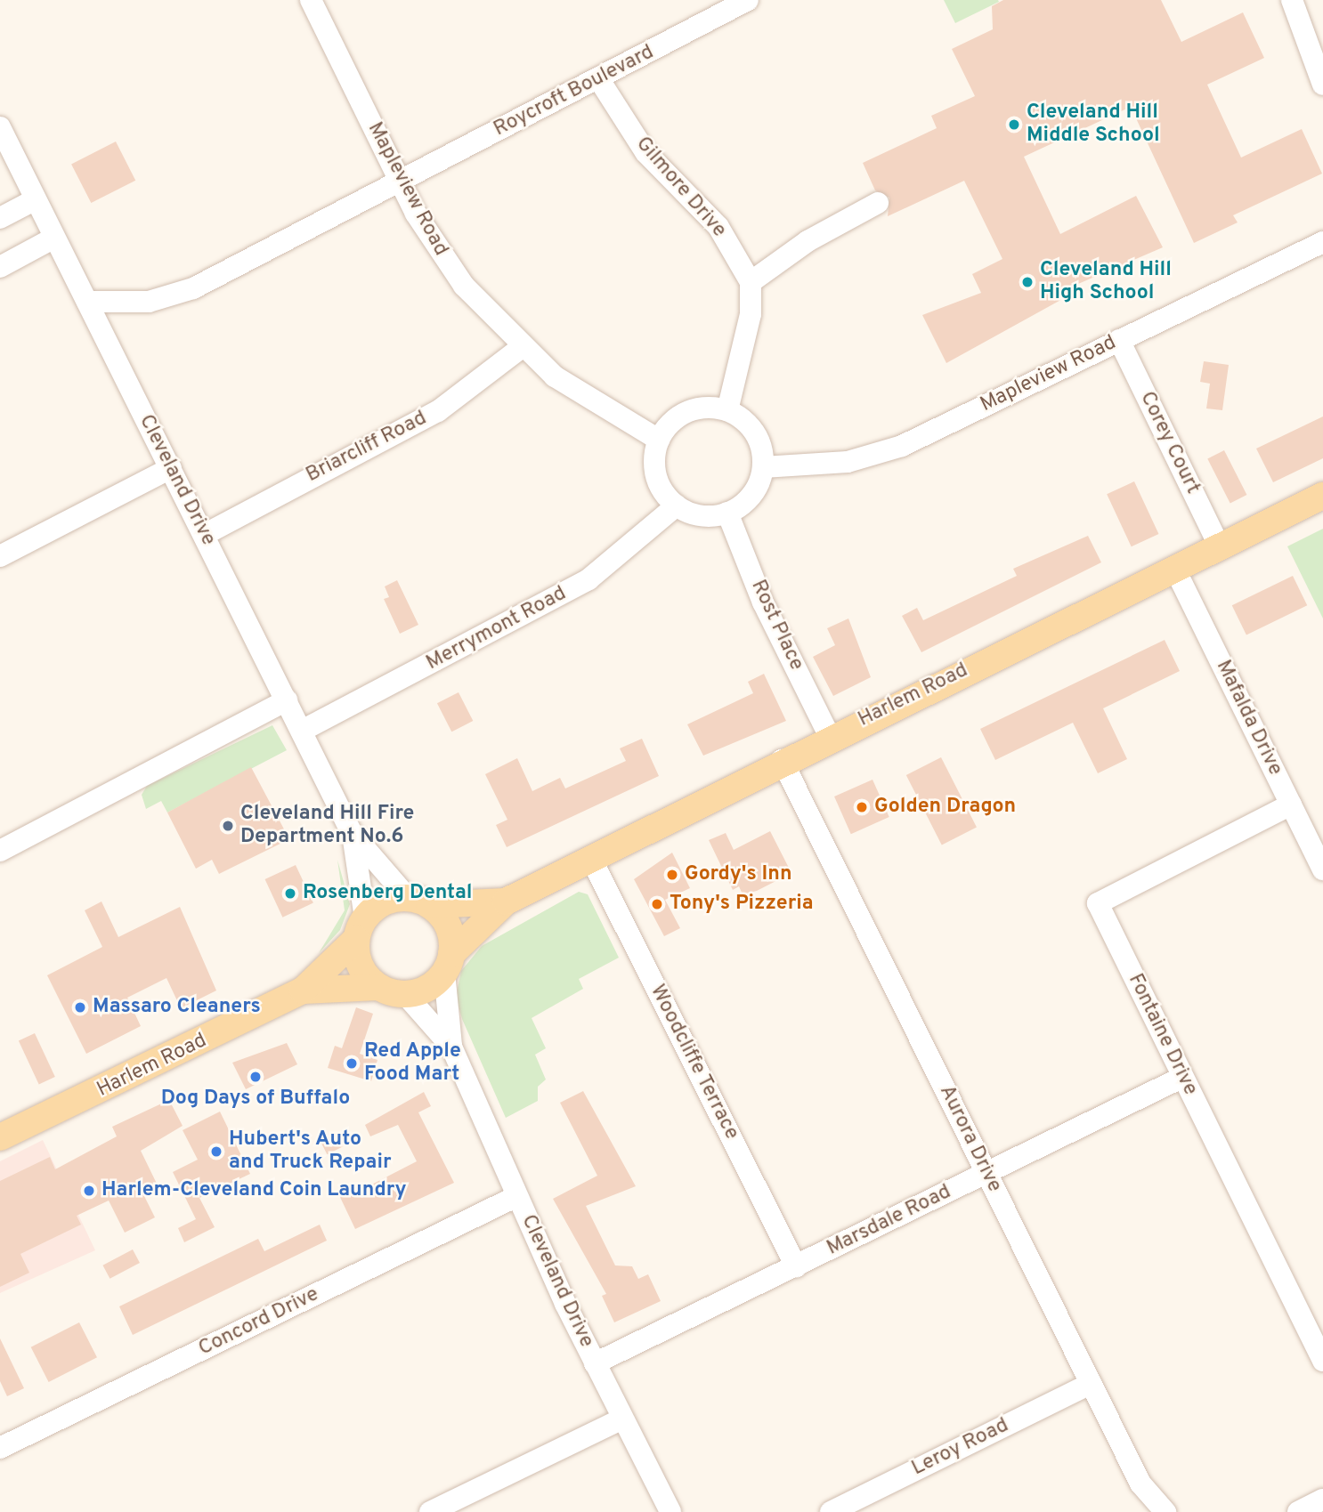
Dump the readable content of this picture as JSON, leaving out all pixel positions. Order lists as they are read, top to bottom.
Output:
{
  "streets": {
    "main road": ["Harlem Road"],
    "street": [
      "Roycroft Boulevard",
      "Gilmore Drive",
      "Mapleview Road",
      "Corey Court",
      "Briarcliff Road",
      "Cleveland Drive",
      "Rost Place",
      "Merrymont Road",
      "Mafalda Drive",
      "Fontaine Drive",
      "Woodcliffe Terrace",
      "Aurora Drive",
      "Marsdale Road",
      "Concord Drive",
      "Leroy Road"
    ]
  },
  "crossings": [
    ["Roycroft Boulevard", "Gilmore Drive"],
    ["Roycroft Boulevard", "Mapleview Road"],
    ["Roycroft Boulevard", "Cleveland Drive"],
    ["Mapleview Road", "Corey Court"],
    ["Mapleview Road", "Briarcliff Road"],
    ["Mapleview Road", "Rost Place"],
    ["Mapleview Road", "Merrymont Road"],
    ["Corey Court", "Harlem Road"],
    ["Briarcliff Road", "Cleveland Drive"],
    ["Cleveland Drive", "Merrymont Road"],
    ["Cleveland Drive", "Harlem Road"],
    ["Cleveland Drive", "Marsdale Road"],
    ["Cleveland Drive", "Concord Drive"],
    ["Rost Place", "Merrymont Road"],
    ["Rost Place", "Harlem Road"],
    ["Harlem Road", "Mafalda Drive"],
    ["Harlem Road", "Woodcliffe Terrace"],
    ["Harlem Road", "Aurora Drive"],
    ["Mafalda Drive", "Fontaine Drive"],
    ["Fontaine Drive", "Marsdale Road"],
    ["Woodcliffe Terrace", "Marsdale Road"],
    ["Aurora Drive", "Marsdale Road"],
    ["Aurora Drive", "Leroy Road"]
  ],
  "places": [
    "Cleveland Hill Middle School",
    "Cleveland Hill High School",
    "Golden Dragon",
    "Cleveland Hill Fire Department No.6",
    "Gordy's Inn",
    "Rosenberg Dental",
    "Tony's Pizzeria",
    "Massaro Cleaners",
    "Red Apple Food Mart",
    "Dog Days of Buffalo",
    "Hubert's Auto and Truck Repair",
    "Harlem-Cleveland Coin Laundry"
  ]
}
